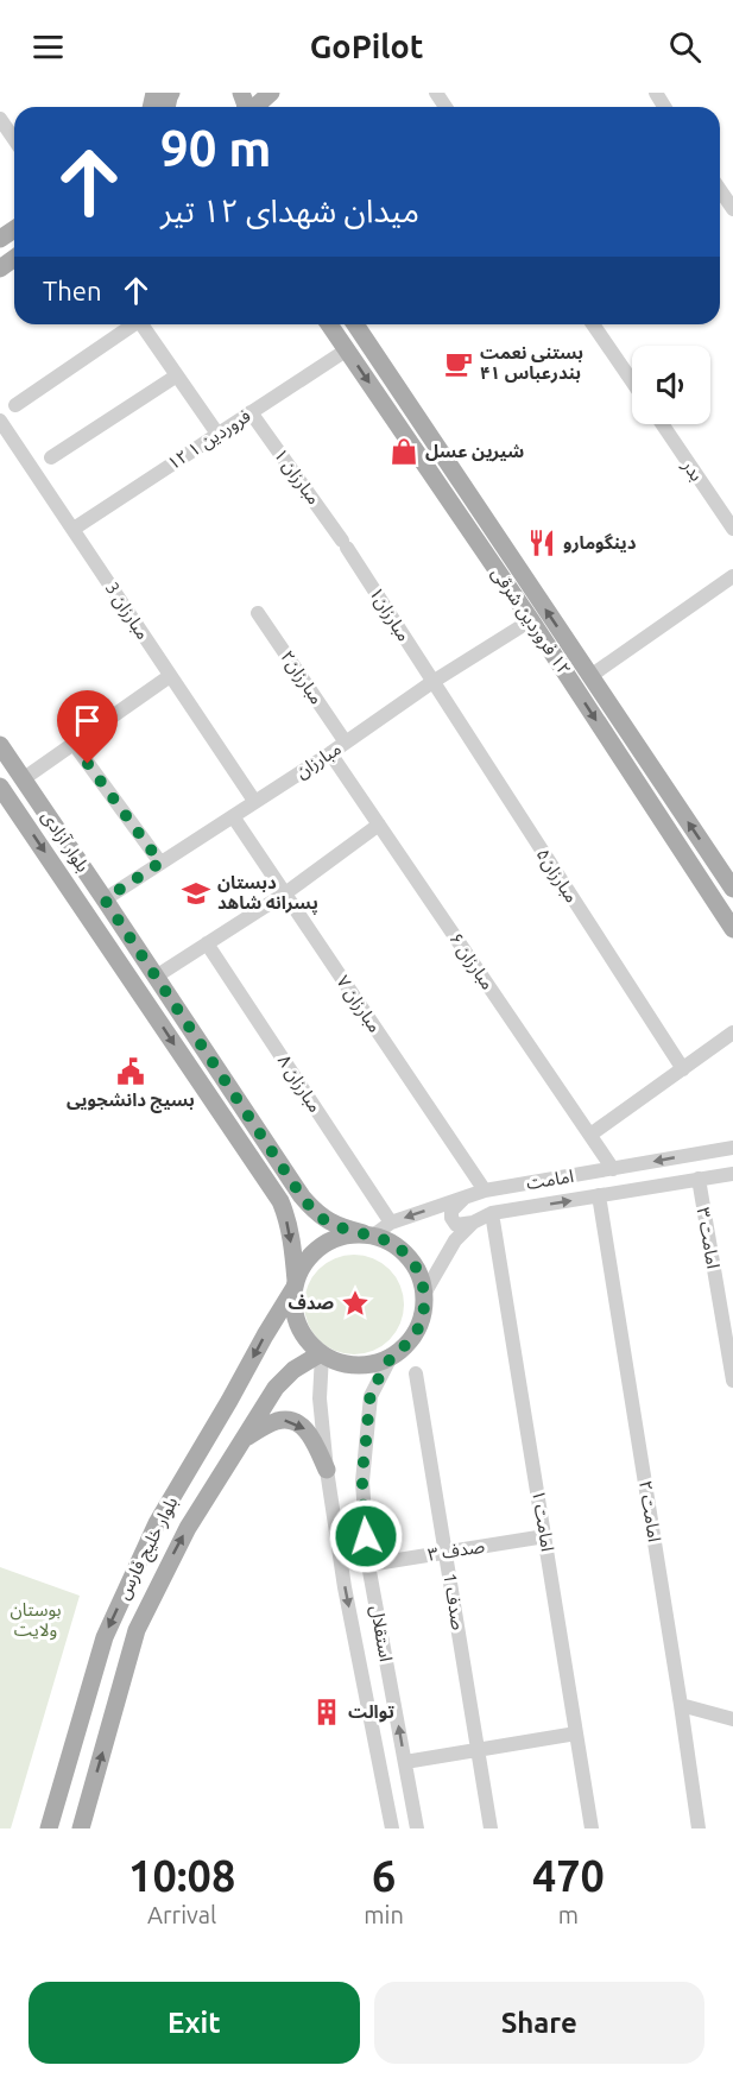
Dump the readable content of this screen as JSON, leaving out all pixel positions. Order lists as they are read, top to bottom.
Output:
{
  "streets": {
    "main road": ["١٢ فروردین شرقی", "بلوار آزادی", "بلوار خلیج فارس"],
    "street": [
      "۱۲ فروردین ۱",
      "بدر",
      "مبارزان ۱",
      "مبارزان 3",
      "مبارزان۱",
      "مبارزان۲",
      "مبارزان",
      "مبارزان۵",
      "مبارزان ۶",
      "مبارزان ۷",
      "مبارزان ۸",
      "امامت",
      "امامت ۳",
      "امامت ۲",
      "امامت ۱",
      "صدف ۳",
      "صدف 1",
      "استقلال"
    ]
  },
  "crossings": [
    ["۱۲ فروردین ۱", "مبارزان ۱"],
    ["۱۲ فروردین ۱", "مبارزان 3"],
    ["۱۲ فروردین ۱", "١٢ فروردین شرقی"],
    ["مبارزان ۱", "مبارزان۱"],
    ["مبارزان 3", "مبارزان"],
    ["مبارزان۱", "مبارزان"],
    ["مبارزان۱", "مبارزان۵"],
    ["١٢ فروردین شرقی", "مبارزان"],
    ["مبارزان۲", "مبارزان"],
    ["مبارزان", "بلوار آزادی"],
    ["مبارزان", "مبارزان۵"],
    ["مبارزان", "مبارزان ۶"],
    ["مبارزان", "مبارزان ۷"],
    ["بلوار آزادی", "امامت"],
    ["بلوار آزادی", "بلوار خلیج فارس"],
    ["بلوار آزادی", "استقلال"],
    ["مبارزان ۶", "امامت"],
    ["مبارزان ۷", "امامت"],
    ["مبارزان ۸", "امامت"],
    ["امامت", "امامت ۳"],
    ["امامت", "امامت ۲"],
    ["امامت", "امامت ۱"],
    ["امامت", "بلوار خلیج فارس"],
    ["امامت", "استقلال"],
    ["امامت ۱", "صدف ۳"],
    ["بلوار خلیج فارس", "استقلال"],
    ["صدف ۳", "صدف 1"],
    ["صدف ۳", "استقلال"]
  ],
  "parks": ["بوستان ولایت"],
  "places": {
    "cafe": ["بستنی نعمت بندرعباس ۴۱"],
    "shop": ["شیرین عسل"],
    "restaurant": ["دینگومارو"],
    "school or university": ["دبستان پسرانه شاهد"],
    "public building": ["بسیج دانشجویی"],
    "place": ["صدف"],
    "building": ["توالت"]
  },
  "page": {
    "header": "GoPilot",
    "turn": ["90 m", "میدان شهدای ۱۲ تیر"],
    "then": "Then",
    "eta": [
      "10:08",
      "Arrival",
      "6",
      "min",
      "470",
      "m"
    ],
    "buttons": ["Exit", "Share"]
  }
}
